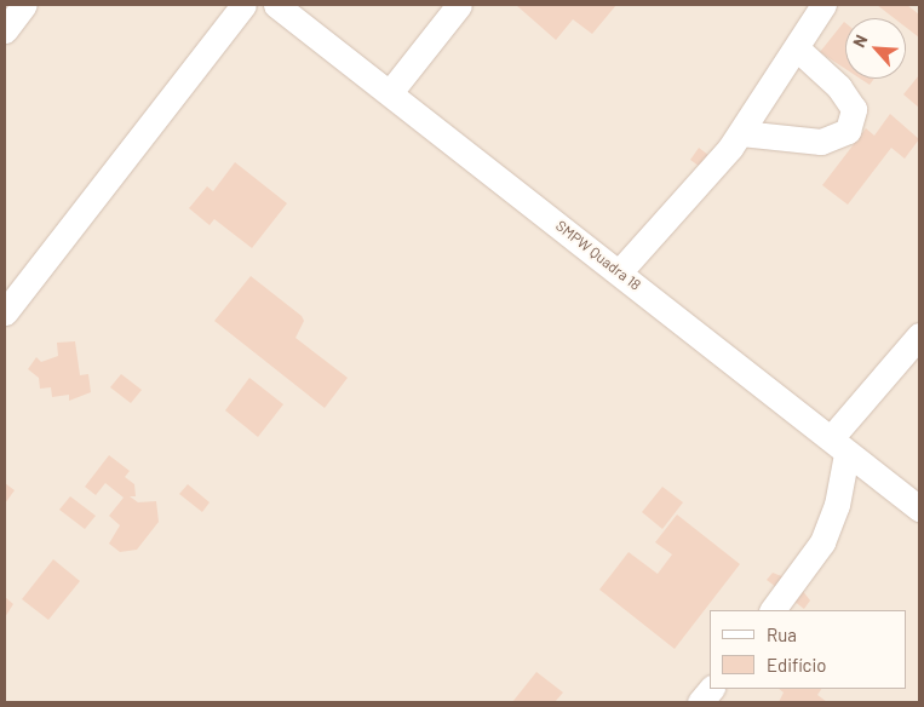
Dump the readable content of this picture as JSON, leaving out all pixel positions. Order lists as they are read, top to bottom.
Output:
{
  "streets": {
    "street": ["SMPW Quadra 18"]
  },
  "legend": ["Rua", "Edifício"],
  "north": "top left"
}
